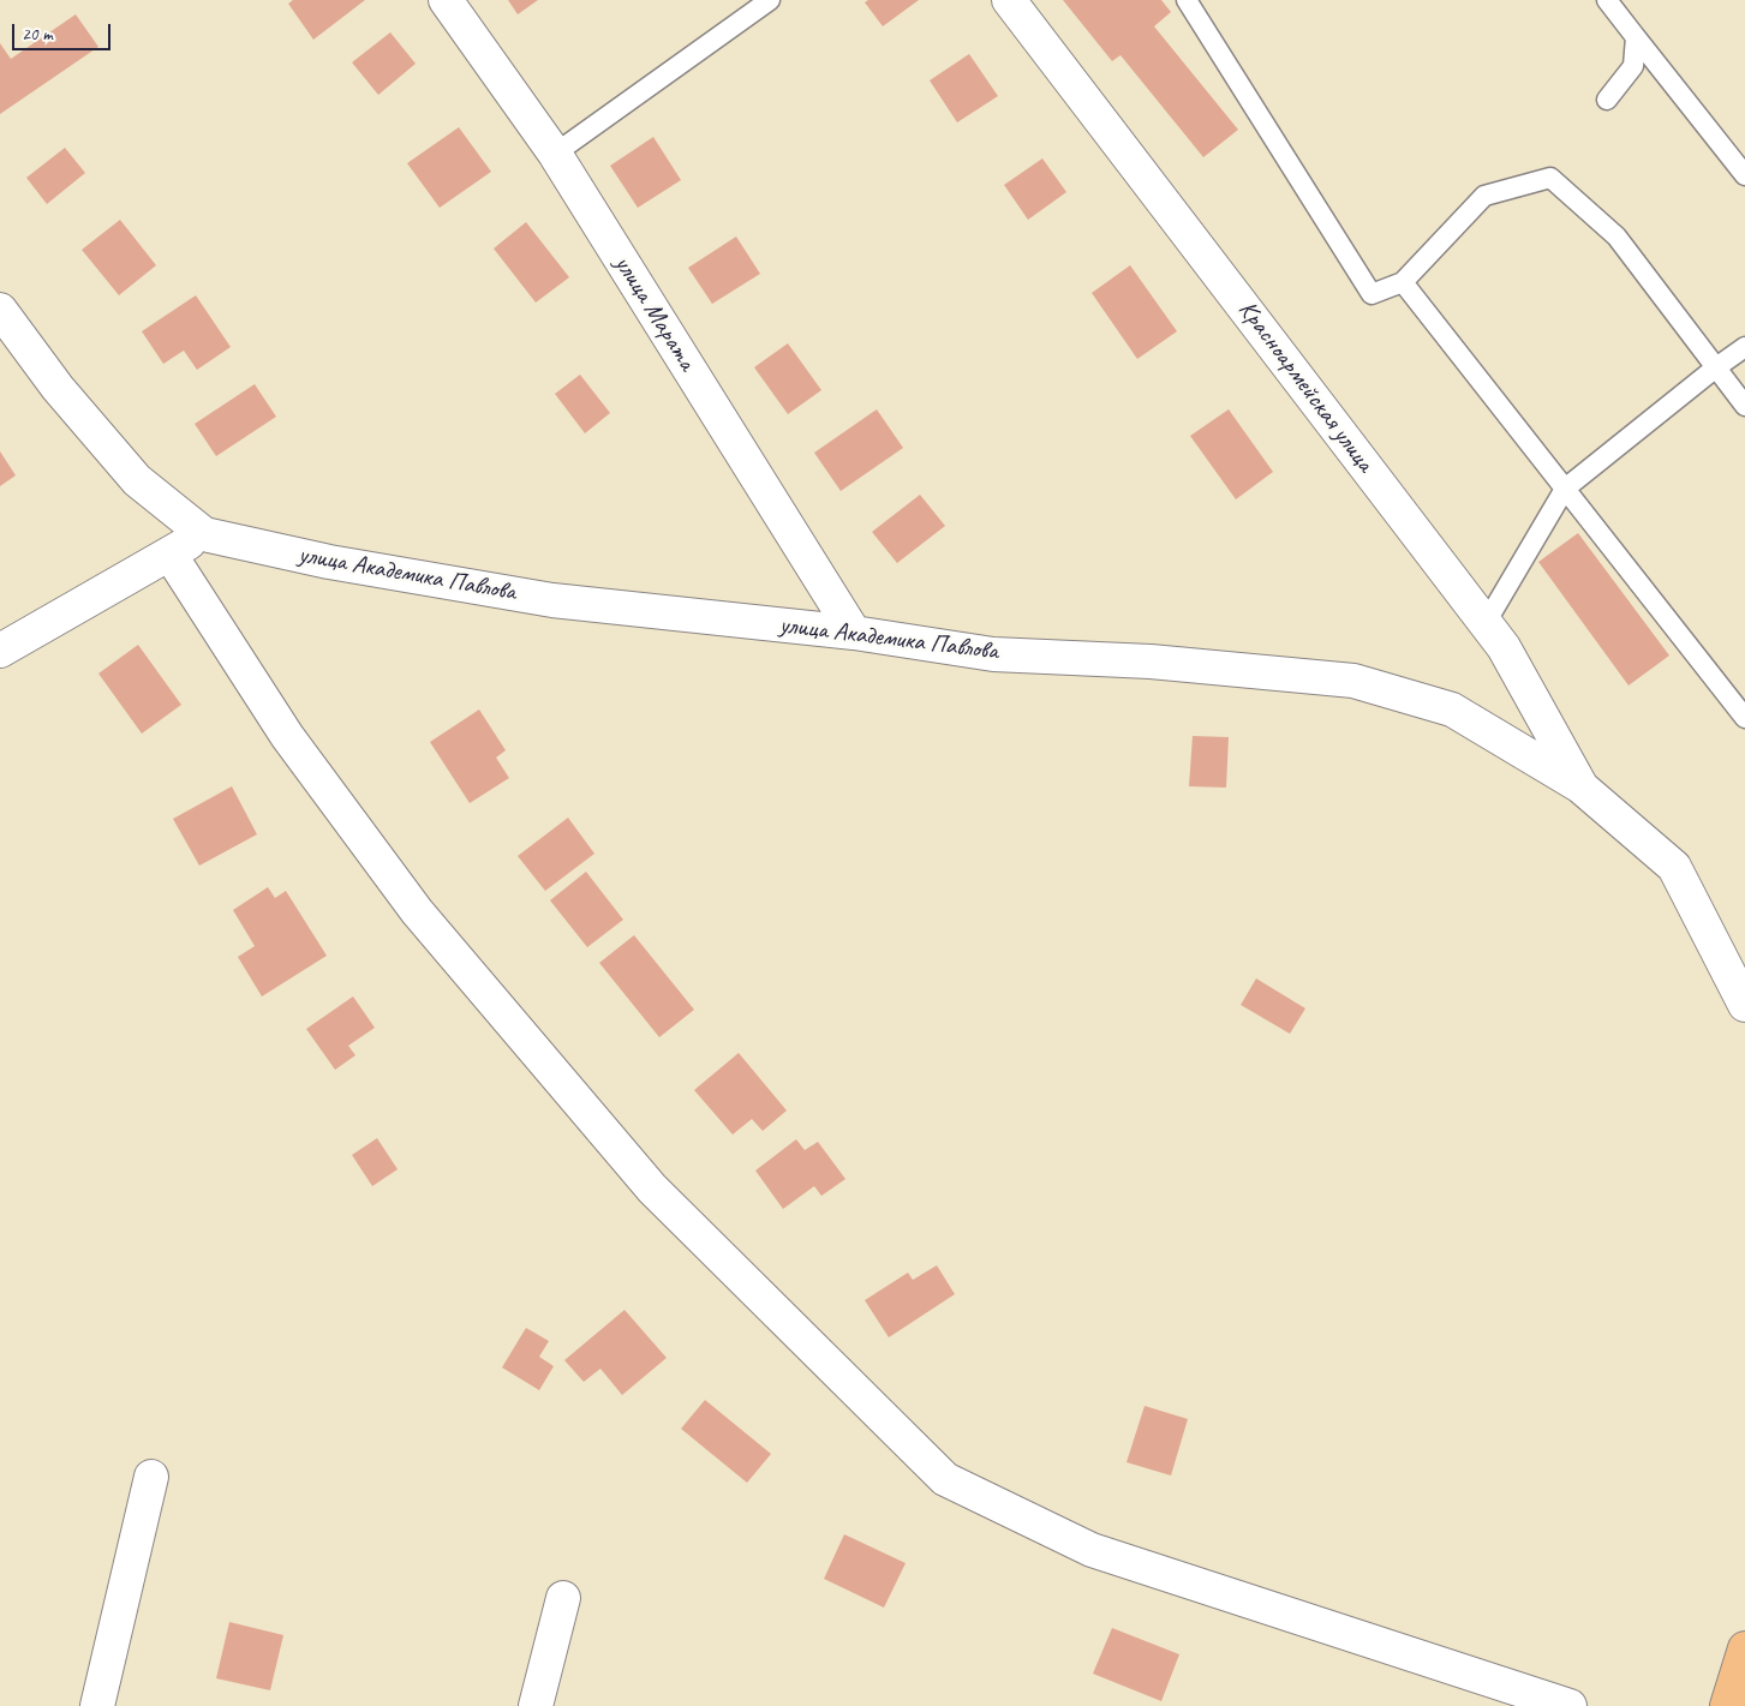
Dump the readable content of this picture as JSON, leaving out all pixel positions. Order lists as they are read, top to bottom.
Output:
{
  "streets": {
    "street": ["улица Марата", "Красноармейская улица", "улица Академика Павлова"]
  },
  "crossings": [
    ["улица Марата", "улица Академика Павлова"],
    ["Красноармейская улица", "улица Академика Павлова"]
  ],
  "scale_bar": "20 m"
}
